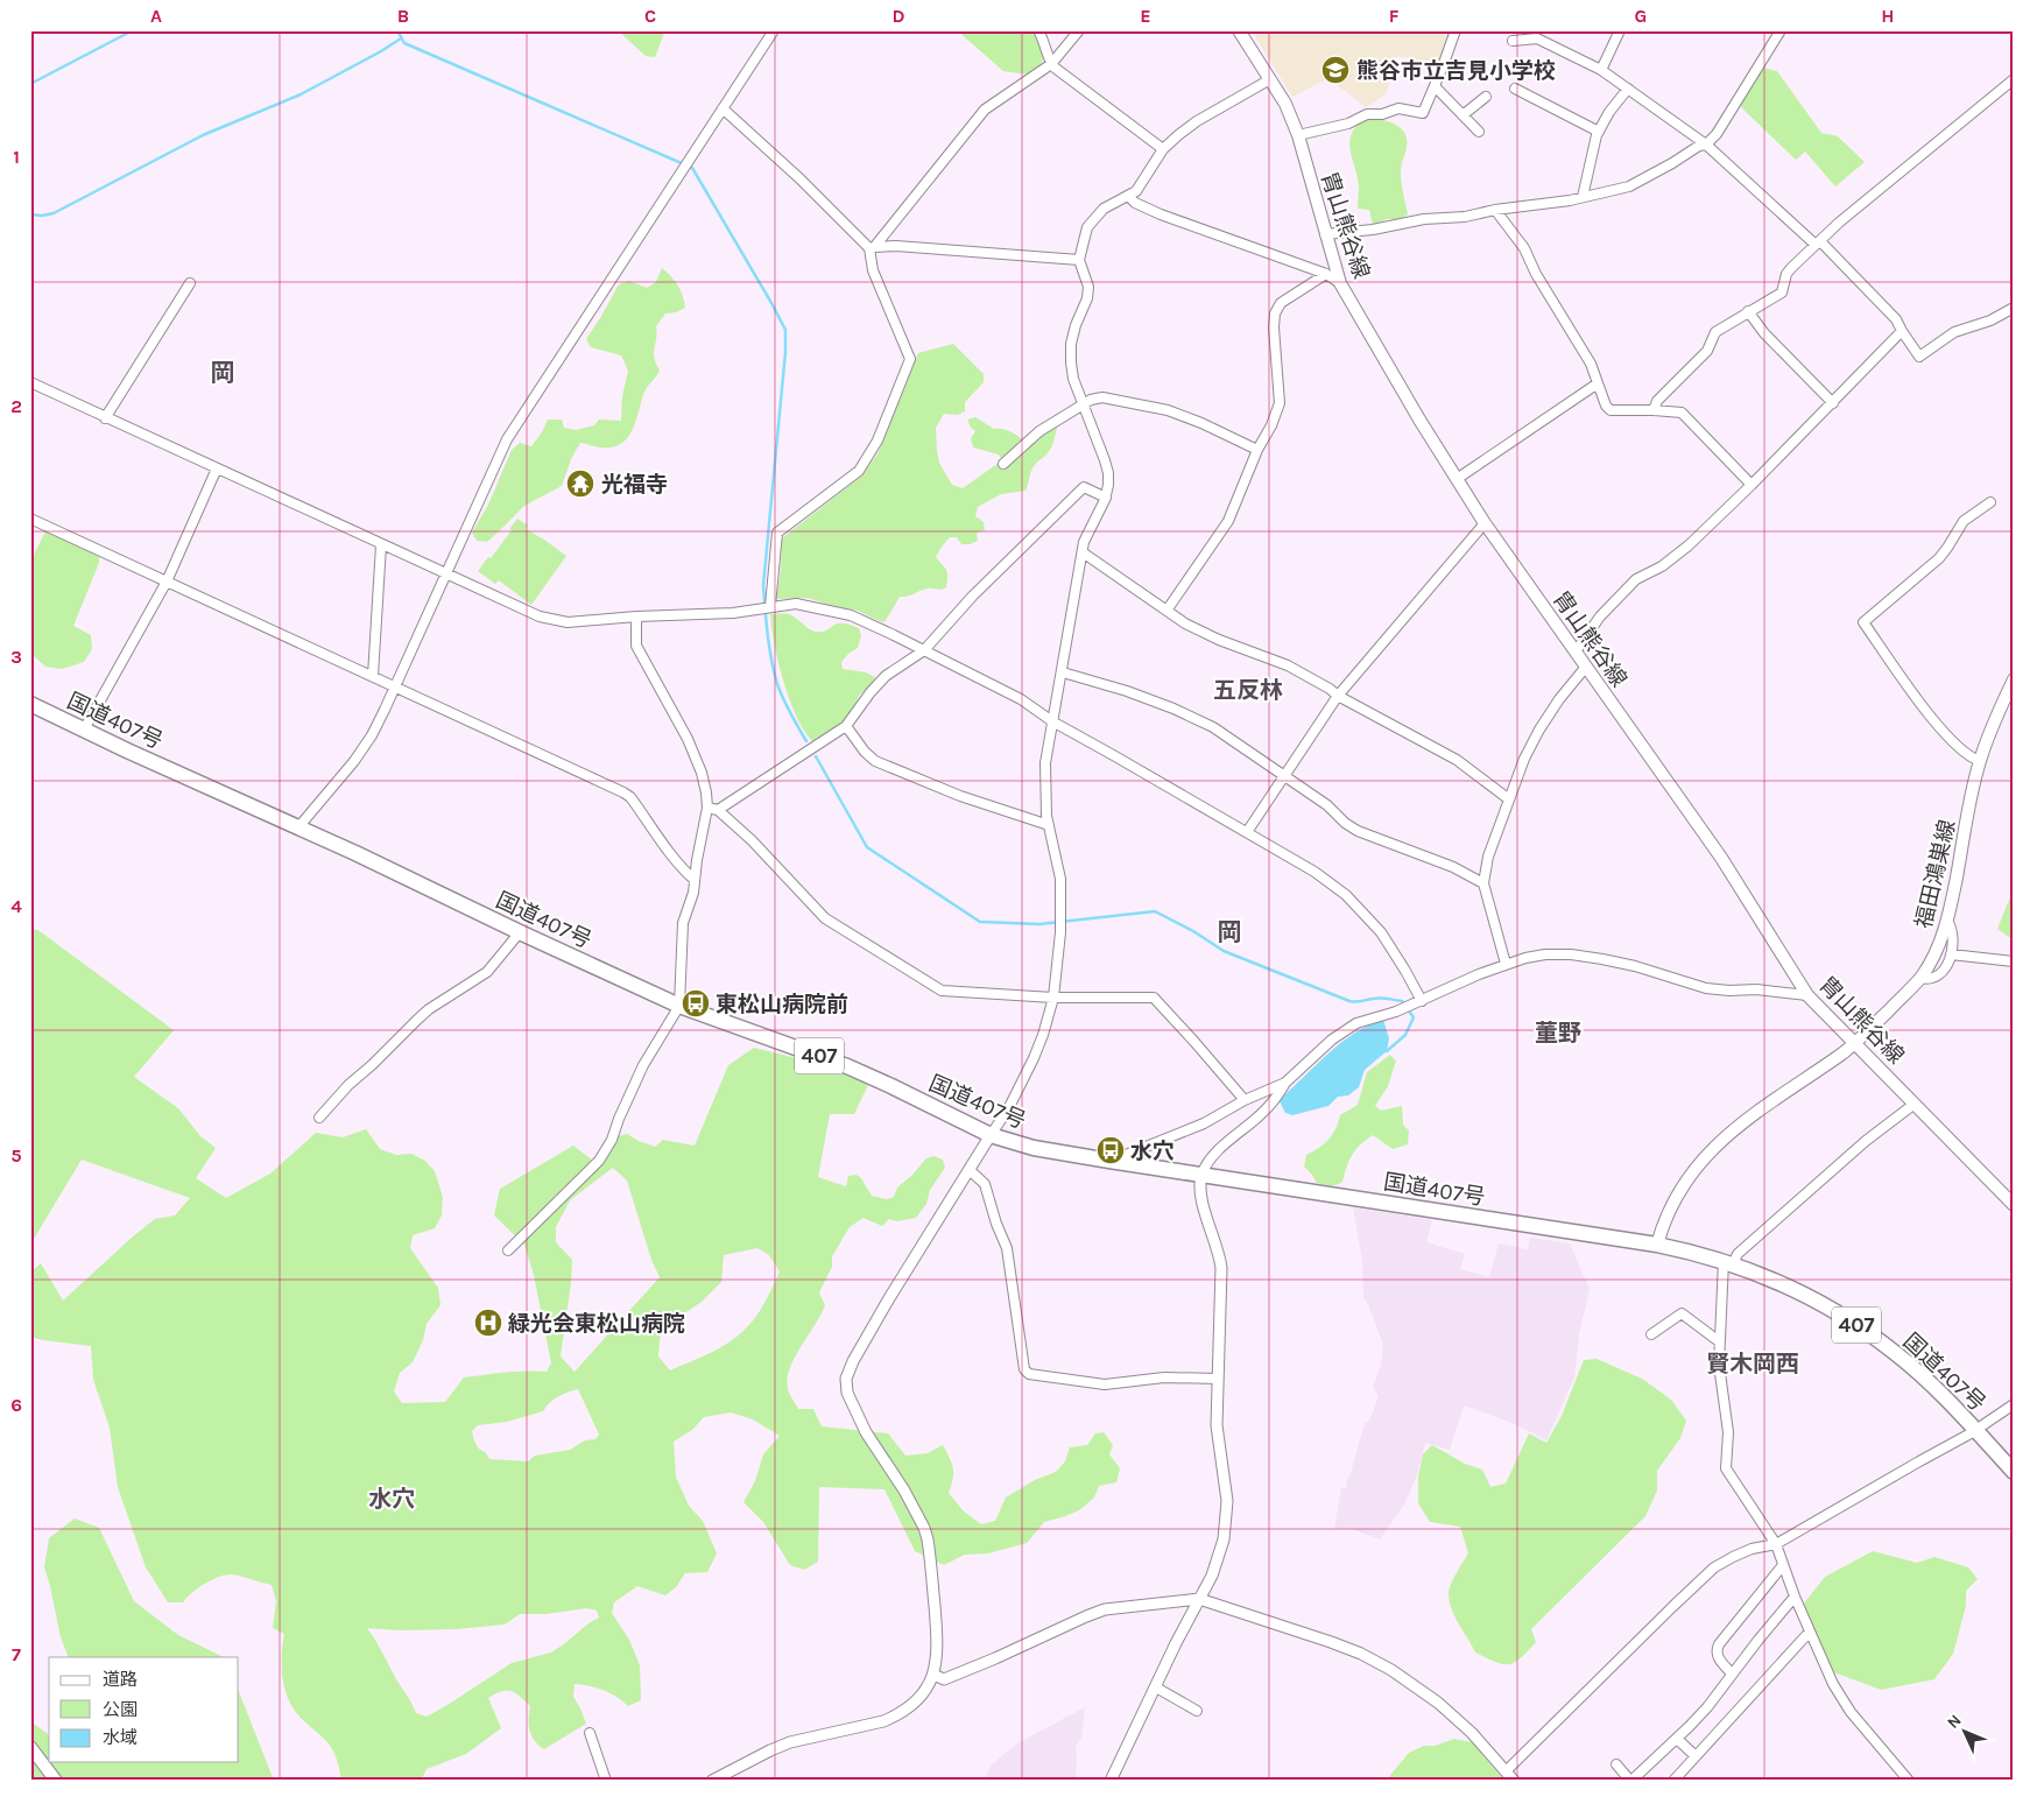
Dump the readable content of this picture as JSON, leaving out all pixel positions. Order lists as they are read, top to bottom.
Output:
{
  "streets": {
    "highway": ["国道407号", "407"],
    "main road": ["胄山熊谷線", "福田鴻巣線"]
  },
  "crossings": [
    ["胄山熊谷線", "福田鴻巣線"],
    ["国道407号", "福田鴻巣線"]
  ],
  "districts": [
    "岡",
    "五反林",
    "岡",
    "董野",
    "賢木岡西",
    "水穴"
  ],
  "places": {
    "school or university": ["熊谷市立吉見小学校"],
    "temple": ["光福寺"],
    "bus stop": ["東松山病院前", "水穴"],
    "hospital": ["緑光会東松山病院"]
  },
  "legend": ["道路", "公園", "水域"],
  "north": "top left",
  "grid": {
    "columns": [
      "A",
      "B",
      "C",
      "D",
      "E",
      "F",
      "G",
      "H"
    ],
    "rows": [
      "1",
      "2",
      "3",
      "4",
      "5",
      "6",
      "7"
    ]
  }
}
